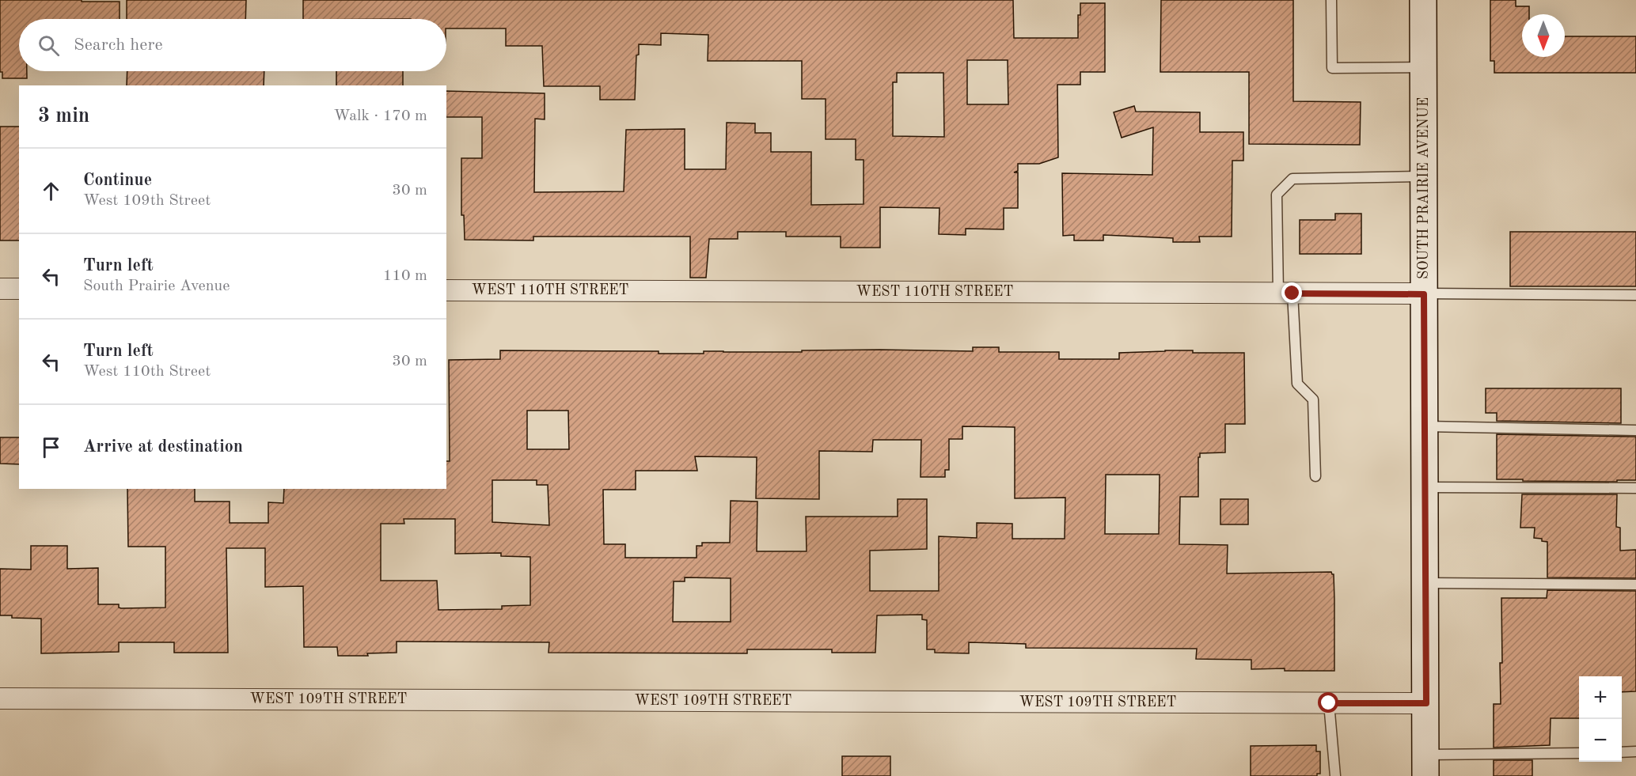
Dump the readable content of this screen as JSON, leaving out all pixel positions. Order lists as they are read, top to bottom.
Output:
{
  "streets": {
    "main road": ["SOUTH PRAIRIE AVENUE"],
    "street": ["WEST 110TH STREET", "WEST 109TH STREET"]
  },
  "crossings": [
    ["SOUTH PRAIRIE AVENUE", "WEST 110TH STREET"],
    ["SOUTH PRAIRIE AVENUE", "WEST 109TH STREET"]
  ],
  "north": "bottom",
  "page": {
    "search": "Search here",
    "heading": ["3 min", "Walk · 170 m"],
    "list": [
      ["Continue", "West 109th Street", "30 m"],
      ["Turn left", "South Prairie Avenue", "110 m"],
      ["Turn left", "West 110th Street", "30 m"],
      "Arrive at destination"
    ],
    "map_buttons": ["+", "−"]
  }
}
